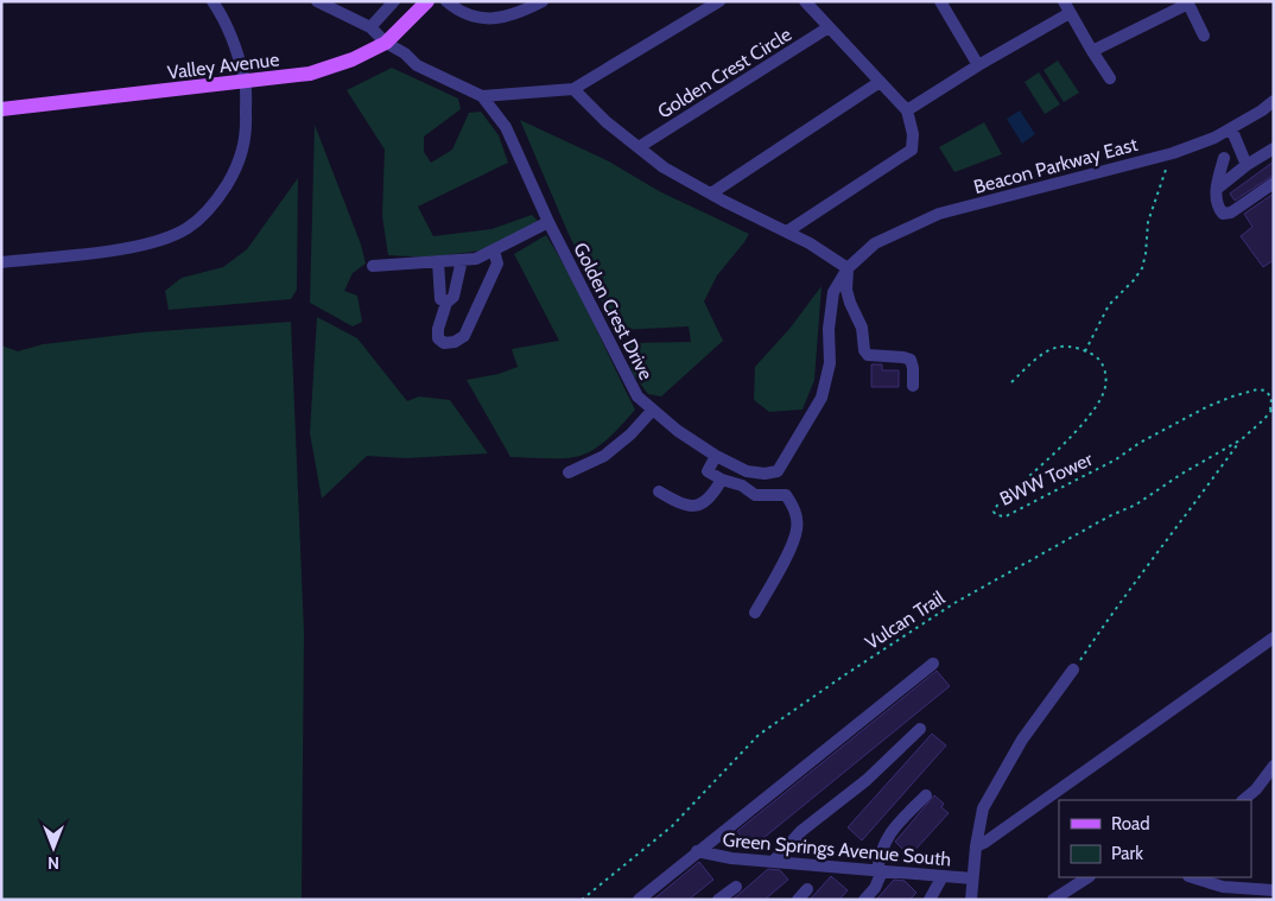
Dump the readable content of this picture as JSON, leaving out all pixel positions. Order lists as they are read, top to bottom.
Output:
{
  "streets": {
    "main road": ["Valley Avenue"],
    "street": [
      "Golden Crest Circle",
      "Beacon Parkway East",
      "Golden Crest Drive",
      "Green Springs Avenue South"
    ],
    "path": ["BWW Tower", "Vulcan Trail"]
  },
  "crossings": [
    ["Valley Avenue", "Golden Crest Drive"],
    ["Beacon Parkway East", "Golden Crest Drive"],
    ["BWW Tower", "Vulcan Trail"]
  ],
  "legend": ["Road", "Park"],
  "north": "bottom"
}
